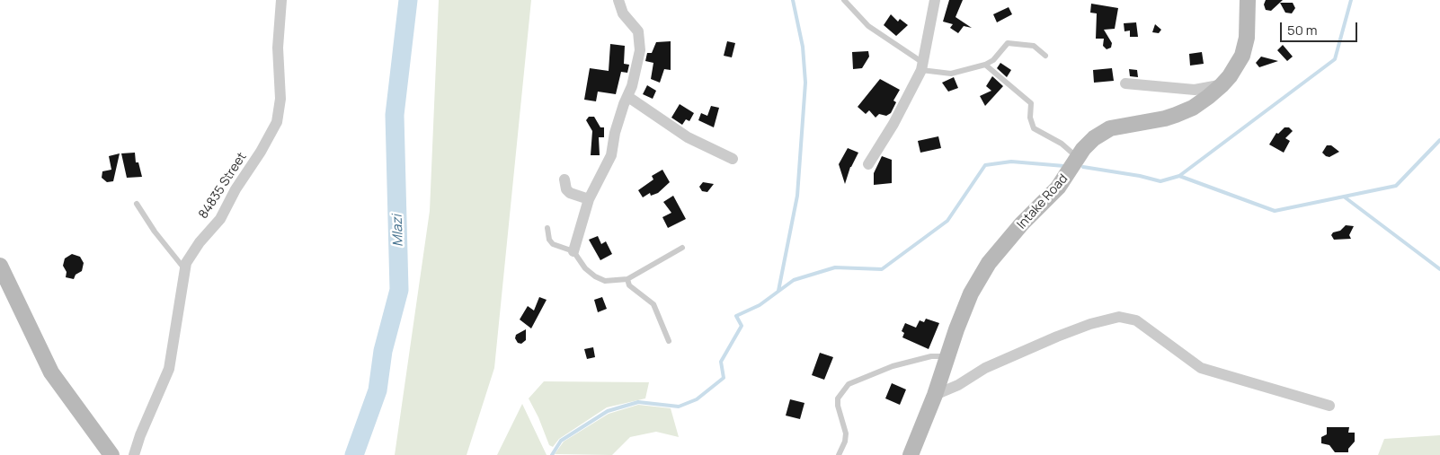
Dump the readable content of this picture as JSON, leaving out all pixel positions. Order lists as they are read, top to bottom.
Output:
{
  "streets": {
    "street": ["84835 Street", "Intake Road"]
  },
  "water": ["Mlazi"],
  "scale_bar": "50 m"
}
